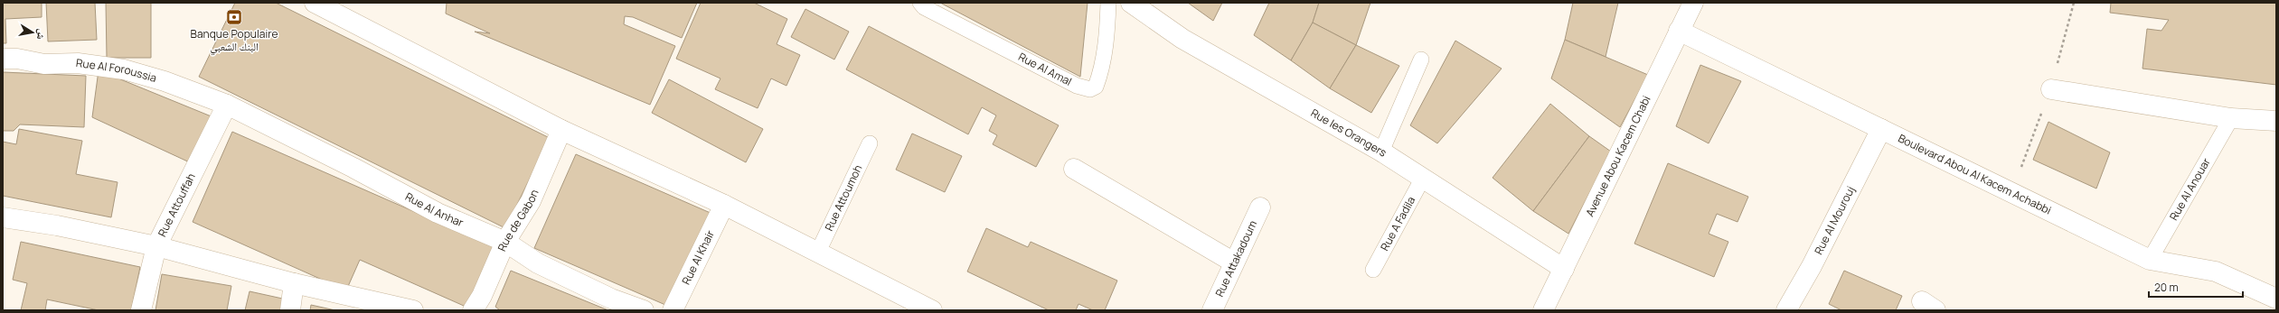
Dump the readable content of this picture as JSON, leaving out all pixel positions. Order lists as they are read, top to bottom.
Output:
{
  "streets": {
    "street": [
      "Rue Al Foroussia",
      "Rue les Orangers",
      "Avenue Abou Kacem Chabi",
      "Boulevard Abou Al Kacem Achabbi",
      "Rue Attouffah",
      "Rue Al Anhar",
      "Rue Al Mourouj",
      "Rue de Gabon",
      "Rue Al Khair",
      "Rue Attakadoum"
    ],
    "lane": [
      "Rue Al Amal",
      "Rue Al Anouar",
      "Rue Attoumoh",
      "Rue A Fadila"
    ]
  },
  "crossings": [
    ["Rue Al Foroussia", "Rue Attouffah"],
    ["Rue Al Foroussia", "Rue Al Anhar"],
    ["Rue les Orangers", "Avenue Abou Kacem Chabi"],
    ["Rue les Orangers", "Rue A Fadila"],
    ["Avenue Abou Kacem Chabi", "Boulevard Abou Al Kacem Achabbi"],
    ["Boulevard Abou Al Kacem Achabbi", "Rue Al Anouar"],
    ["Boulevard Abou Al Kacem Achabbi", "Rue Al Mourouj"],
    ["Rue Attouffah", "Rue Al Anhar"],
    ["Rue Al Anhar", "Rue de Gabon"]
  ],
  "places": {
    "bank": ["Banque Populaire البنك الشعبي"]
  },
  "scale_bar": "20 m",
  "north": "right"
}
